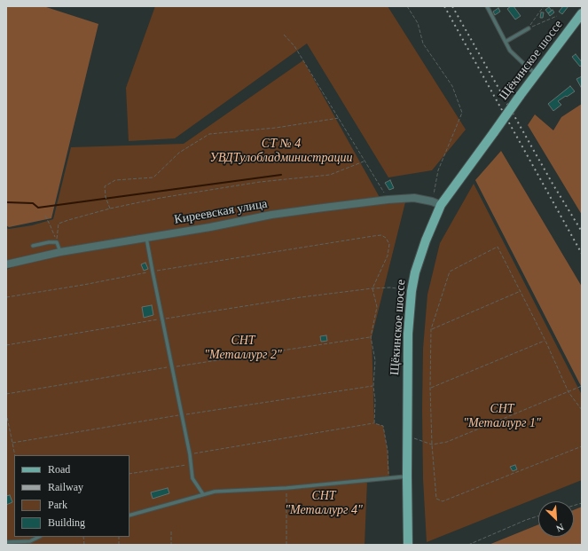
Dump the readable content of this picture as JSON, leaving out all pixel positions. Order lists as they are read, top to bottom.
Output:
{
  "streets": {
    "main road": ["Щёкинское шоссе"],
    "street": ["Киреевская улица"]
  },
  "crossings": [
    ["Щёкинское шоссе", "Киреевская улица"]
  ],
  "parks": [
    "СТ № 4 УВДТулобладминистрации",
    "СНТ \"Металлург 2\"",
    "СНТ \"Металлург 1\"",
    "СНТ \"Металлург 4\""
  ],
  "legend": [
    "Road",
    "Railway",
    "Park",
    "Building"
  ],
  "north": "bottom right"
}
